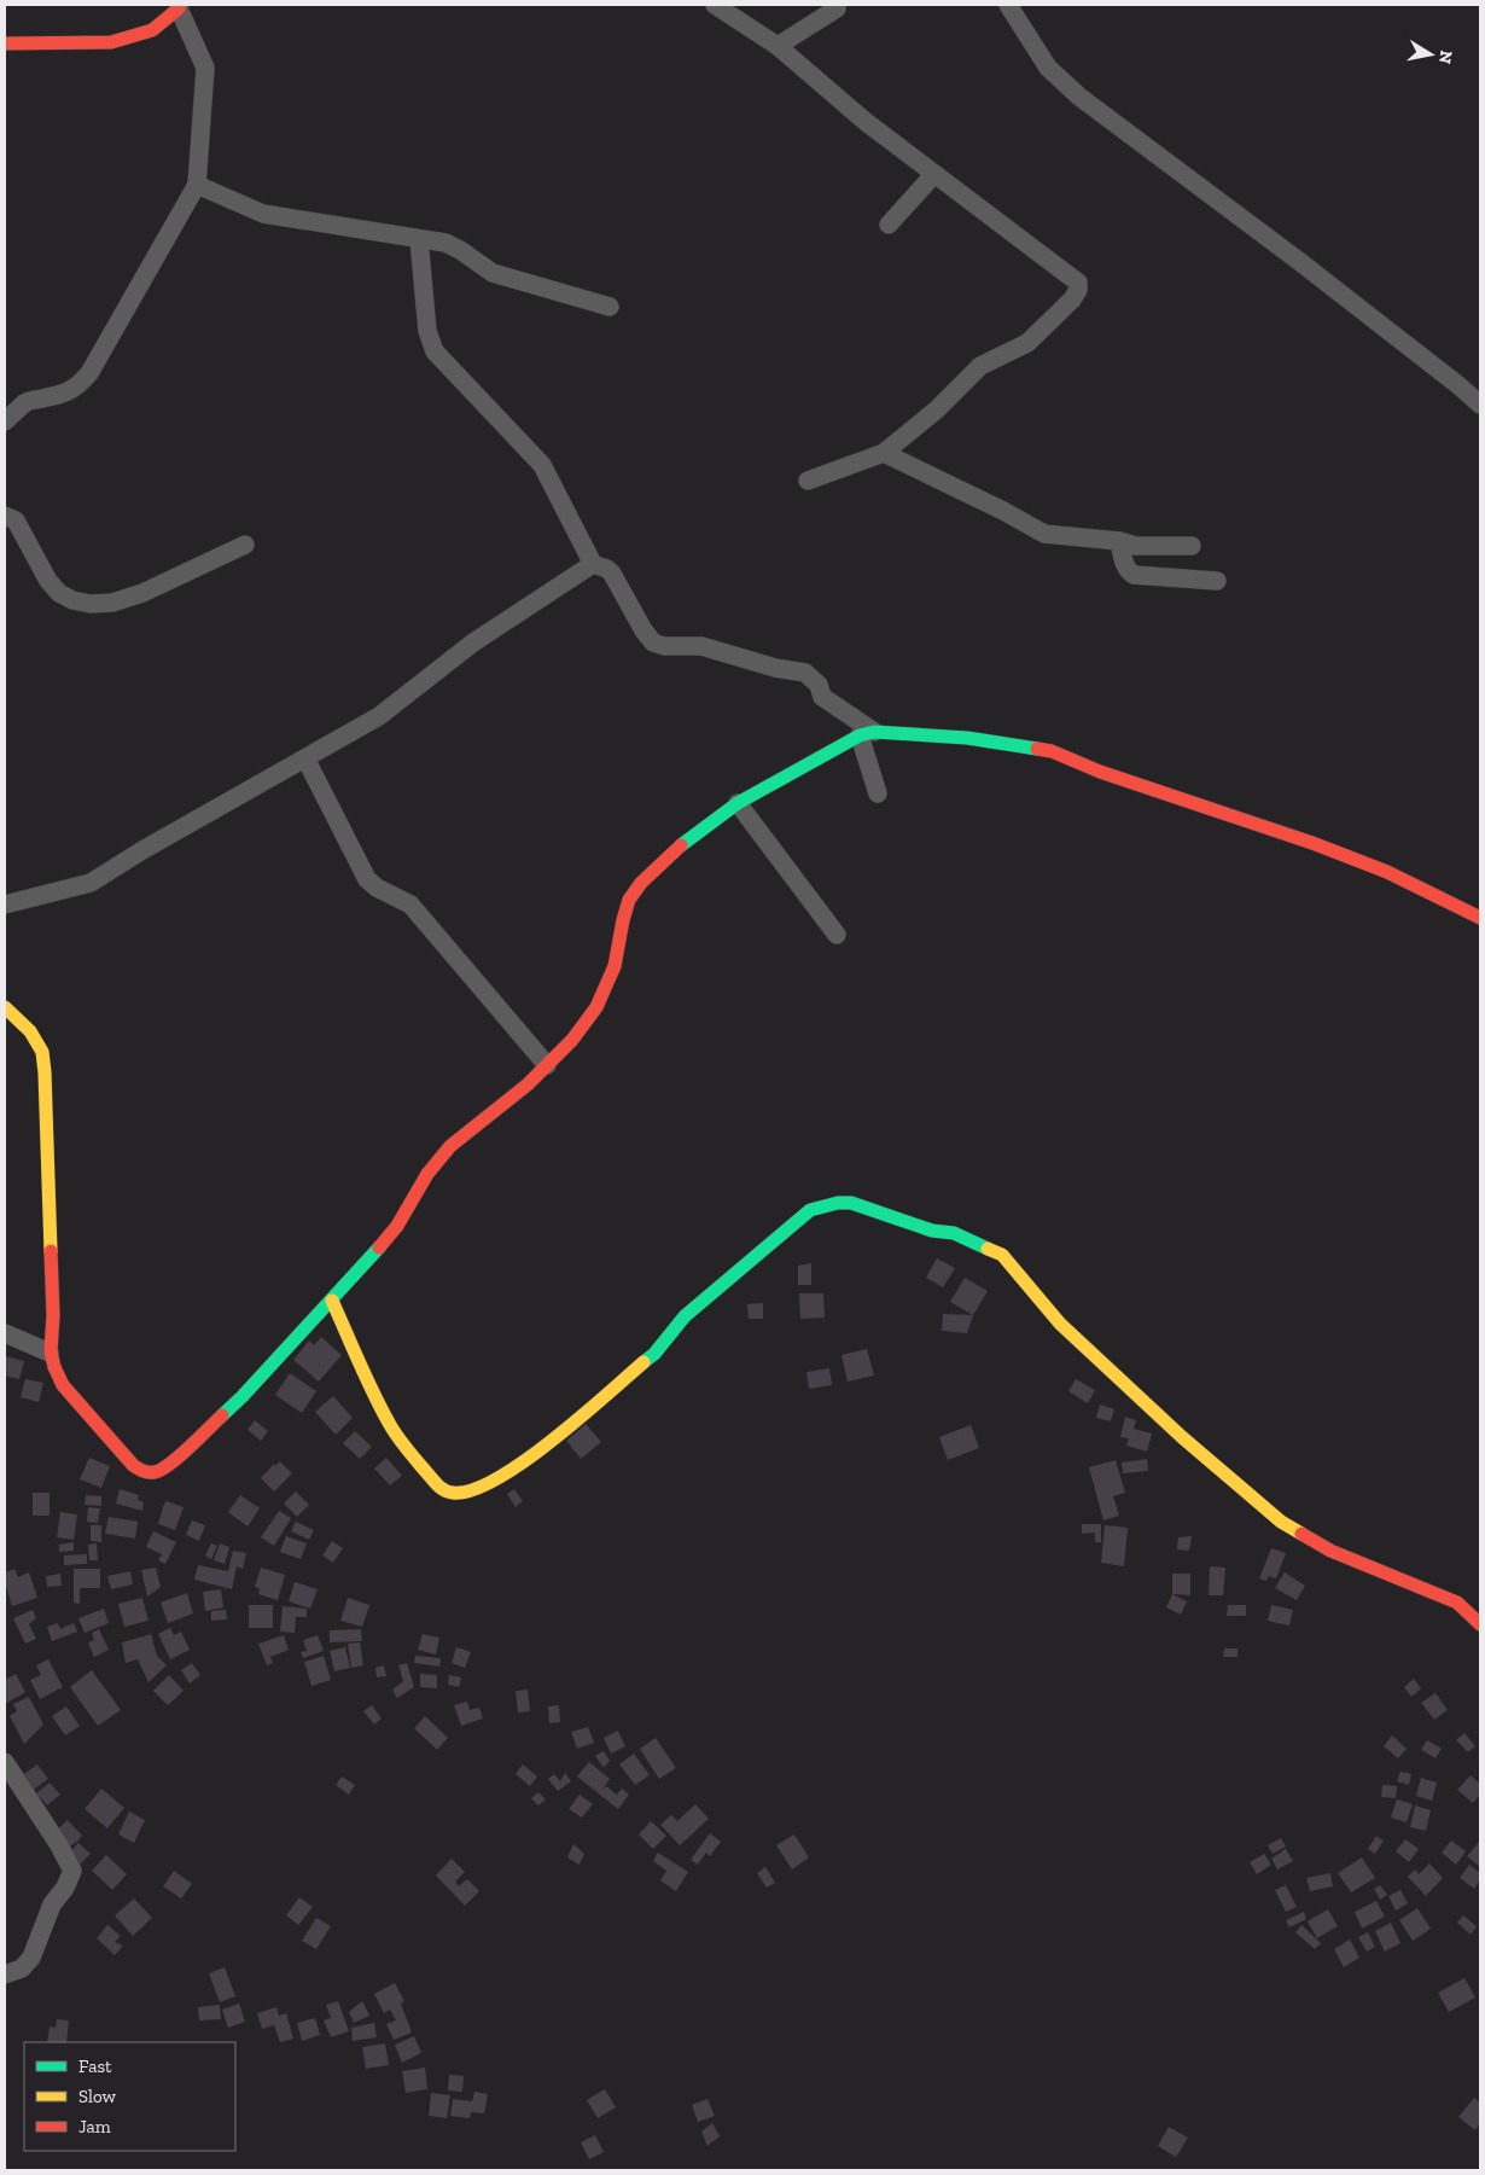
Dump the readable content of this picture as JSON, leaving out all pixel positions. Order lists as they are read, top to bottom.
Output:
{
  "legend": ["Fast", "Slow", "Jam"],
  "north": "right"
}
